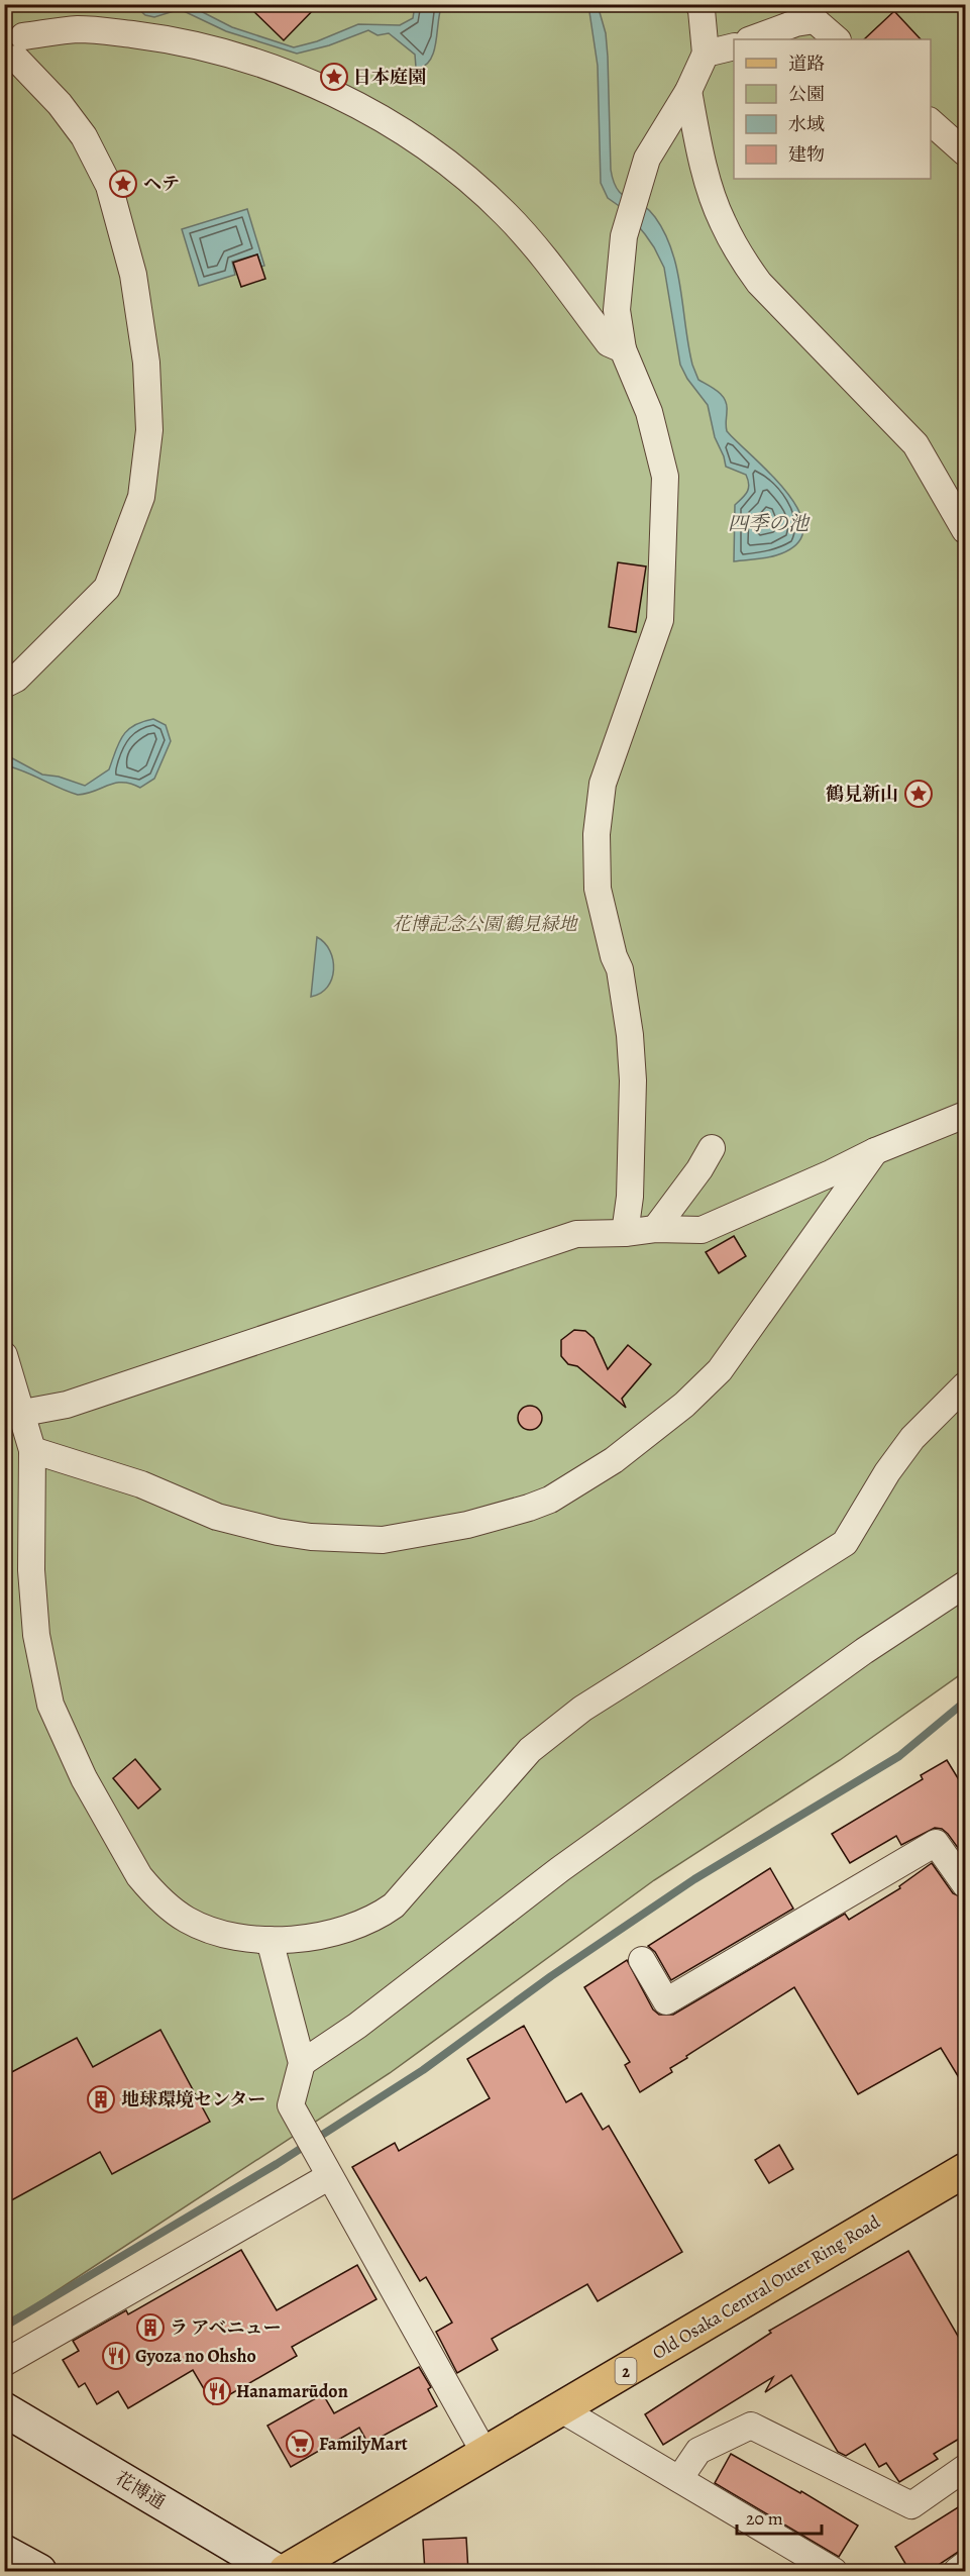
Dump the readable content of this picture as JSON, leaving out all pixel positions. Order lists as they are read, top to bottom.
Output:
{
  "streets": {
    "main road": ["Old Osaka Central Outer Ring Road", "2"],
    "street": ["花博通"]
  },
  "water": ["四季の池"],
  "parks": ["花博記念公園 鶴見緑地"],
  "places": {
    "place": ["日本庭園", "ヘテ", "鶴見新山"],
    "building": ["地球環境センター", "ラ アベニュー"],
    "restaurant": ["Gyoza no Ohsho", "Hanamarūdon"],
    "supermarket": ["FamilyMart"]
  },
  "legend": [
    "道路",
    "公園",
    "水域",
    "建物"
  ],
  "scale_bar": "20 m"
}
